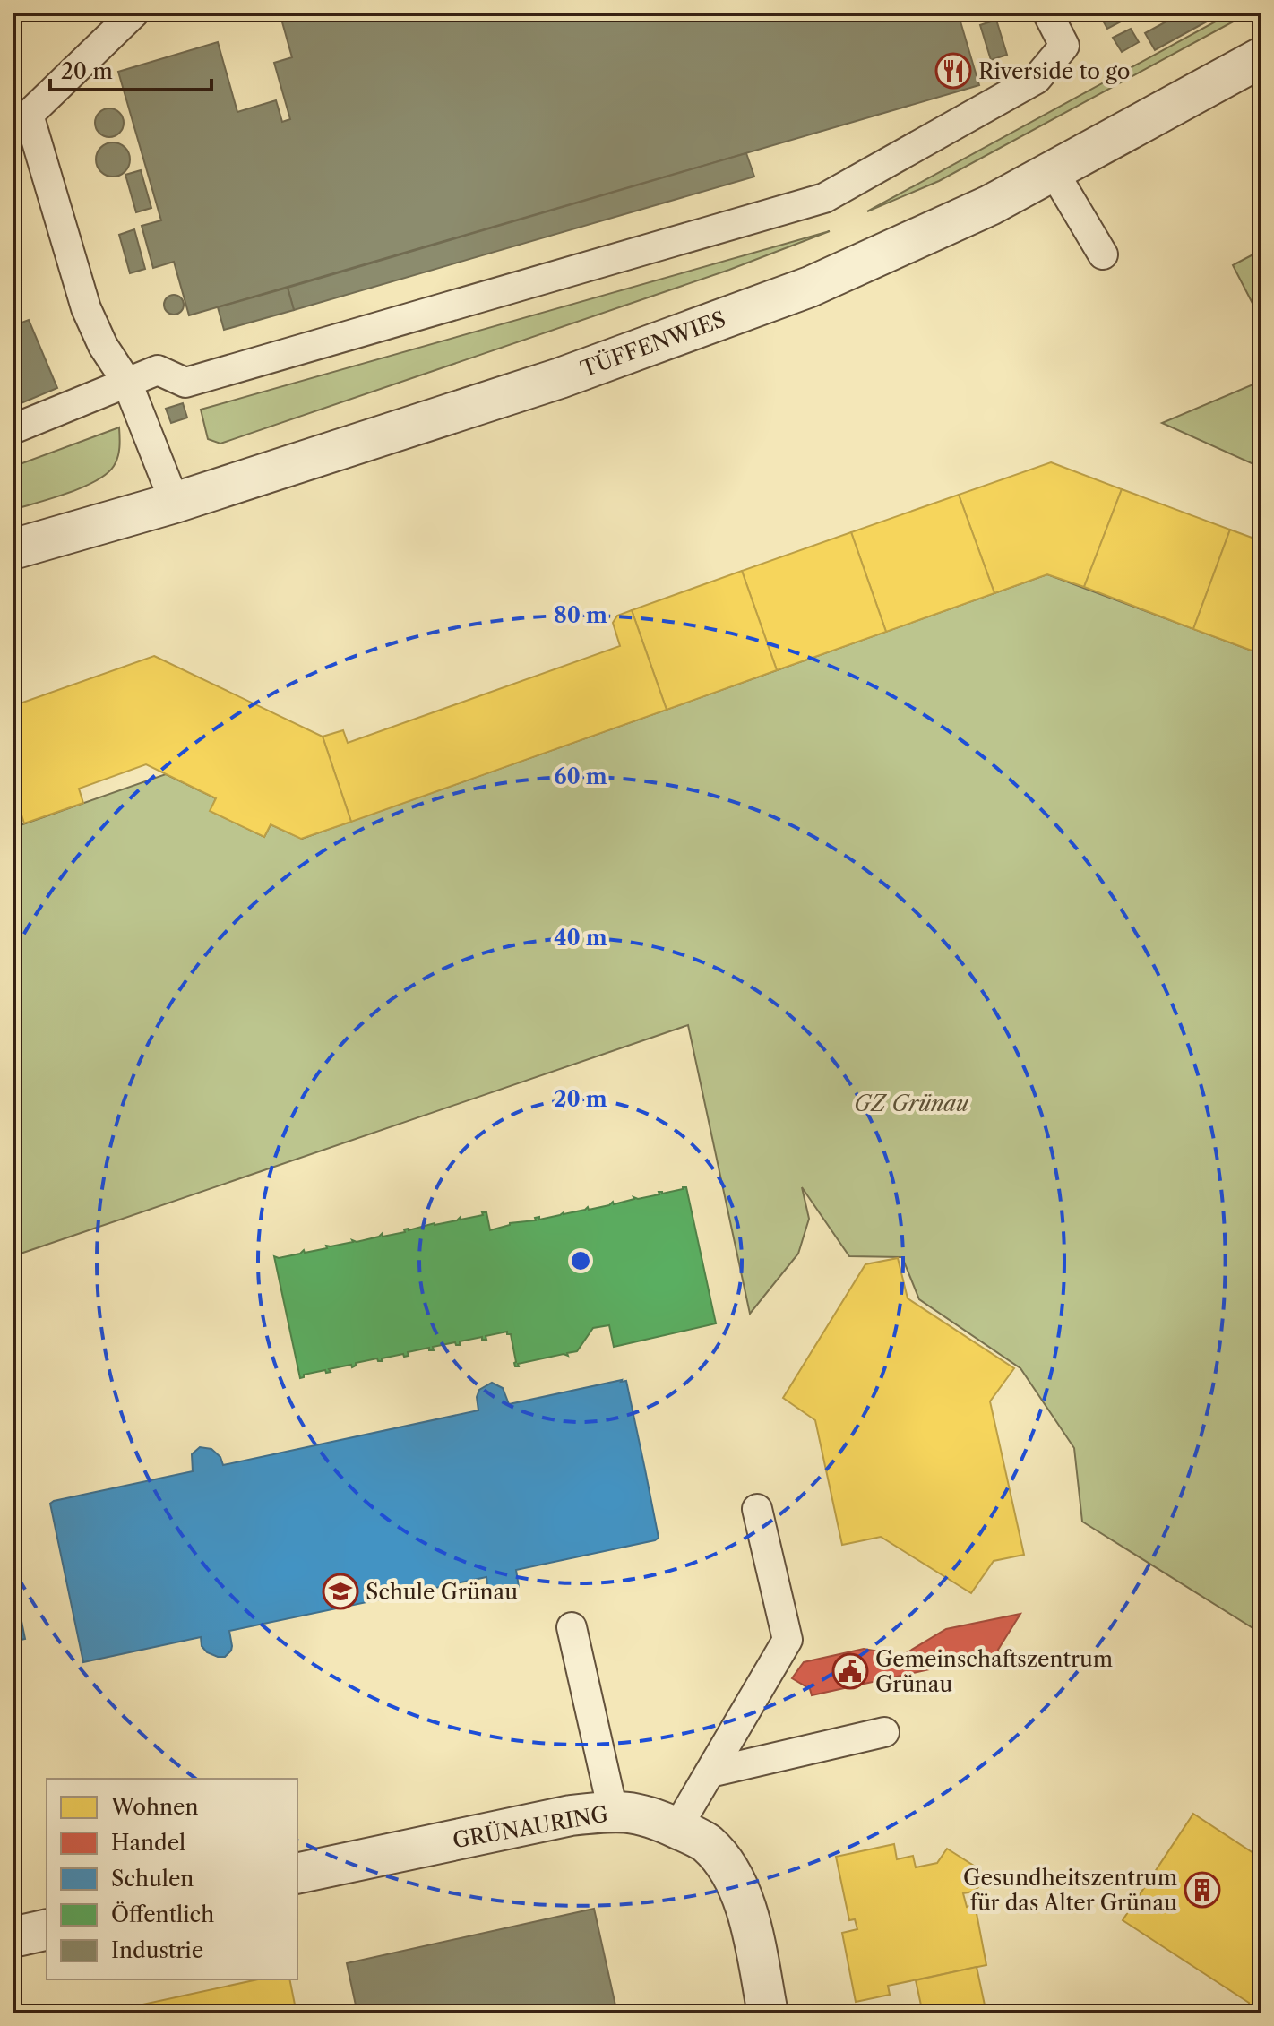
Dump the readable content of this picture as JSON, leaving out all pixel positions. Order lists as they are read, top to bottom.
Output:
{
  "streets": {
    "street": ["TÜFFENWIES", "GRÜNAURING"]
  },
  "parks": ["GZ Grünau"],
  "places": {
    "restaurant": ["Riverside to go"],
    "school or university": ["Schule Grünau"],
    "public building": ["Gemeinschaftszentrum Grünau"],
    "building": ["Gesundheitszentrum für das Alter Grünau"]
  },
  "legend": [
    "Wohnen",
    "Handel",
    "Schulen",
    "Öffentlich",
    "Industrie"
  ],
  "scale_bar": "20 m",
  "rings": [
    "80 m",
    "60 m",
    "40 m",
    "20 m"
  ]
}
